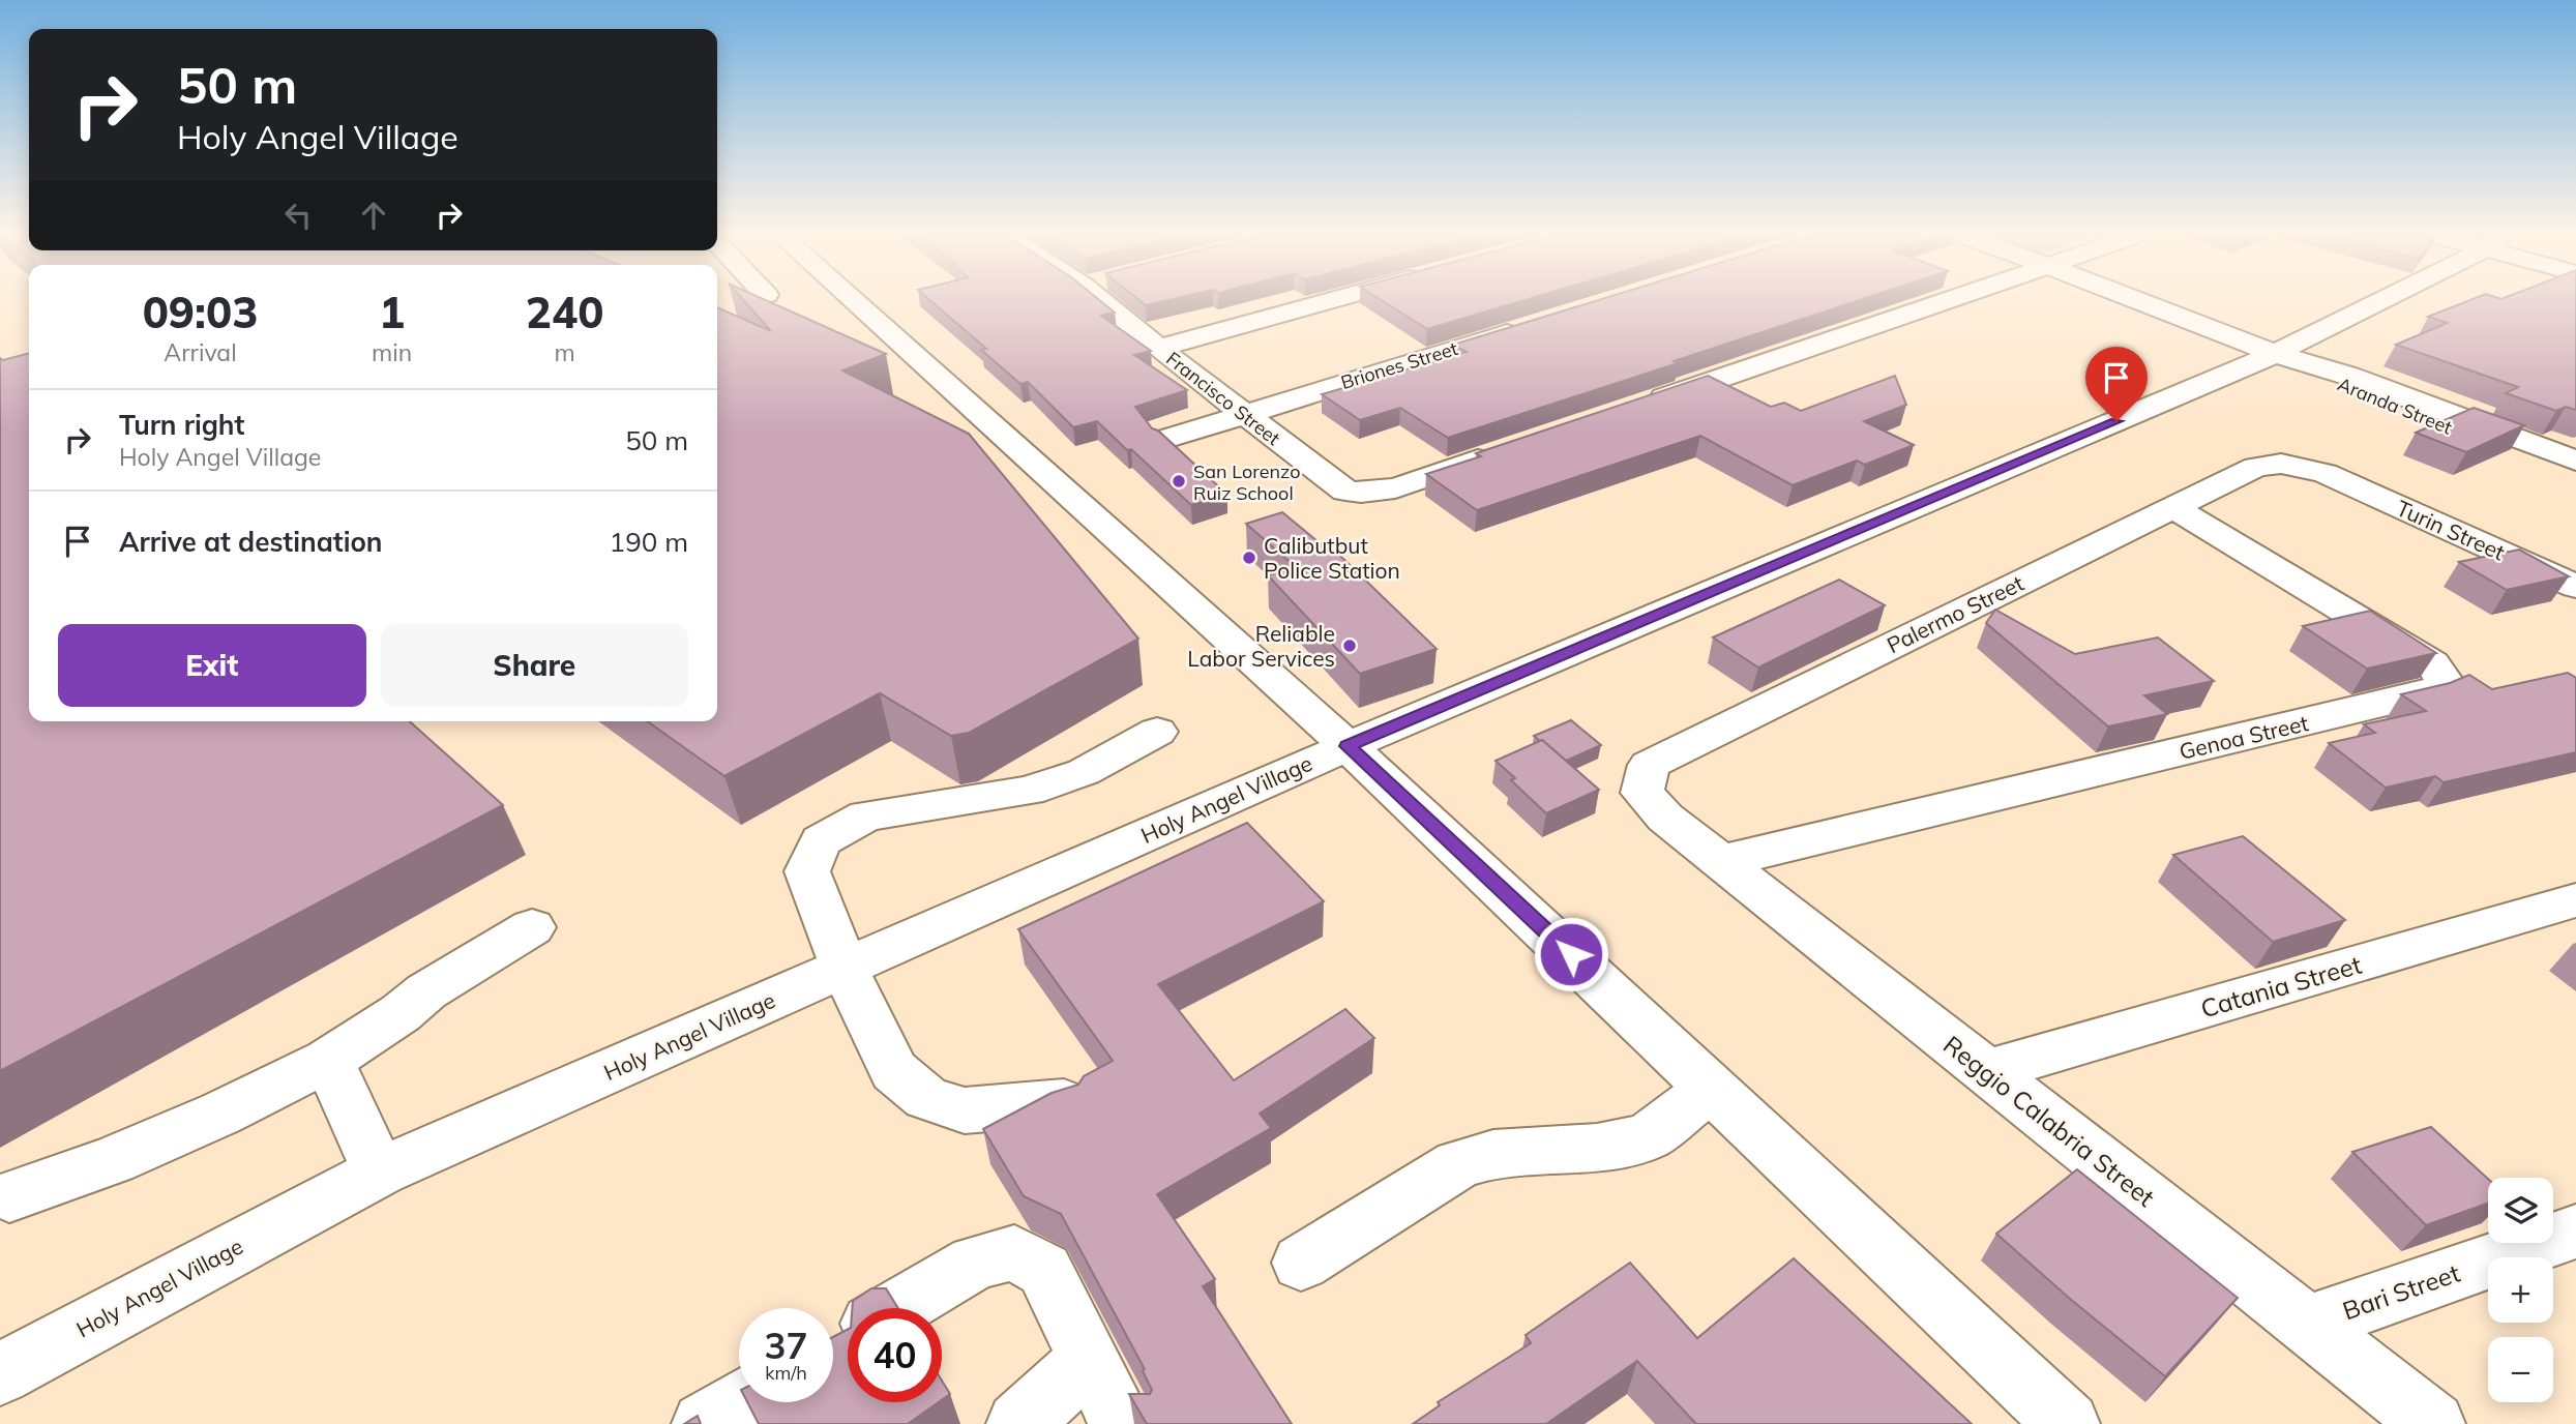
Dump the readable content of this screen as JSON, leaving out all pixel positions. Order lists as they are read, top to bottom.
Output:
{
  "streets": {
    "street": [
      "Briones Street",
      "Francisco Street",
      "Aranda Street",
      "Turin Street",
      "Palermo Street",
      "Genoa Street",
      "Holy Angel Village",
      "Catania Street",
      "Reggio Calabria Street",
      "Bari Street"
    ]
  },
  "crossings": [
    ["Briones Street", "Francisco Street"],
    ["Aranda Street", "Holy Angel Village"],
    ["Turin Street", "Palermo Street"],
    ["Palermo Street", "Genoa Street"],
    ["Palermo Street", "Reggio Calabria Street"],
    ["Genoa Street", "Reggio Calabria Street"],
    ["Catania Street", "Reggio Calabria Street"],
    ["Reggio Calabria Street", "Bari Street"]
  ],
  "places": ["San Lorenzo Ruiz School", "Calibutbut Police Station", "Reliable Labor Services"],
  "page": {
    "turn": ["50 m", "Holy Angel Village"],
    "eta": [
      "09:03",
      "Arrival",
      "1",
      "min",
      "240",
      "m"
    ],
    "list": [
      {
        "name": "Turn right",
        "note": "Holy Angel Village",
        "value": "50 m"
      },
      {
        "name": "Arrive at destination",
        "value": "190 m"
      }
    ],
    "buttons": ["Exit", "Share"],
    "map_buttons": ["+", "−"],
    "speed": "37 km/h",
    "limit": "40"
  }
}
